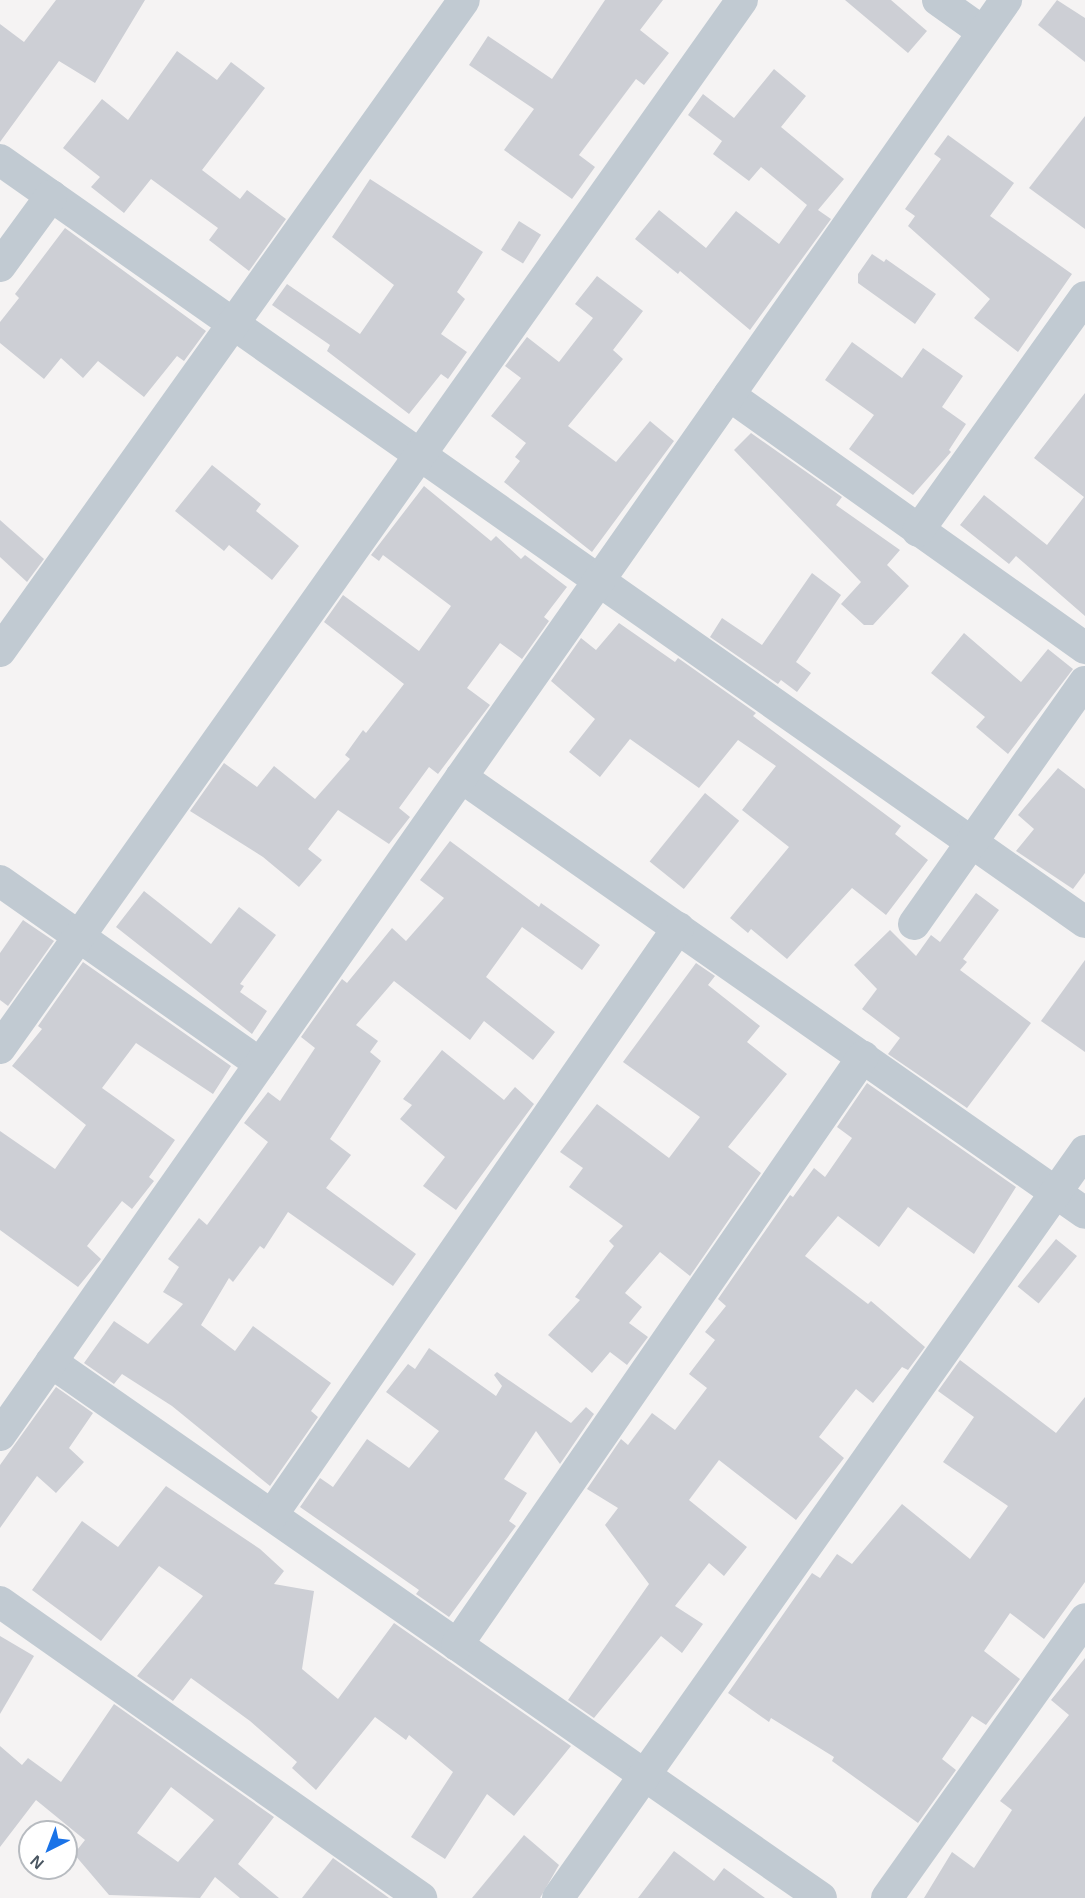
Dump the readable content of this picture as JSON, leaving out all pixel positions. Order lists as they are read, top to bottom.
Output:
{
  "north": "bottom left"
}
